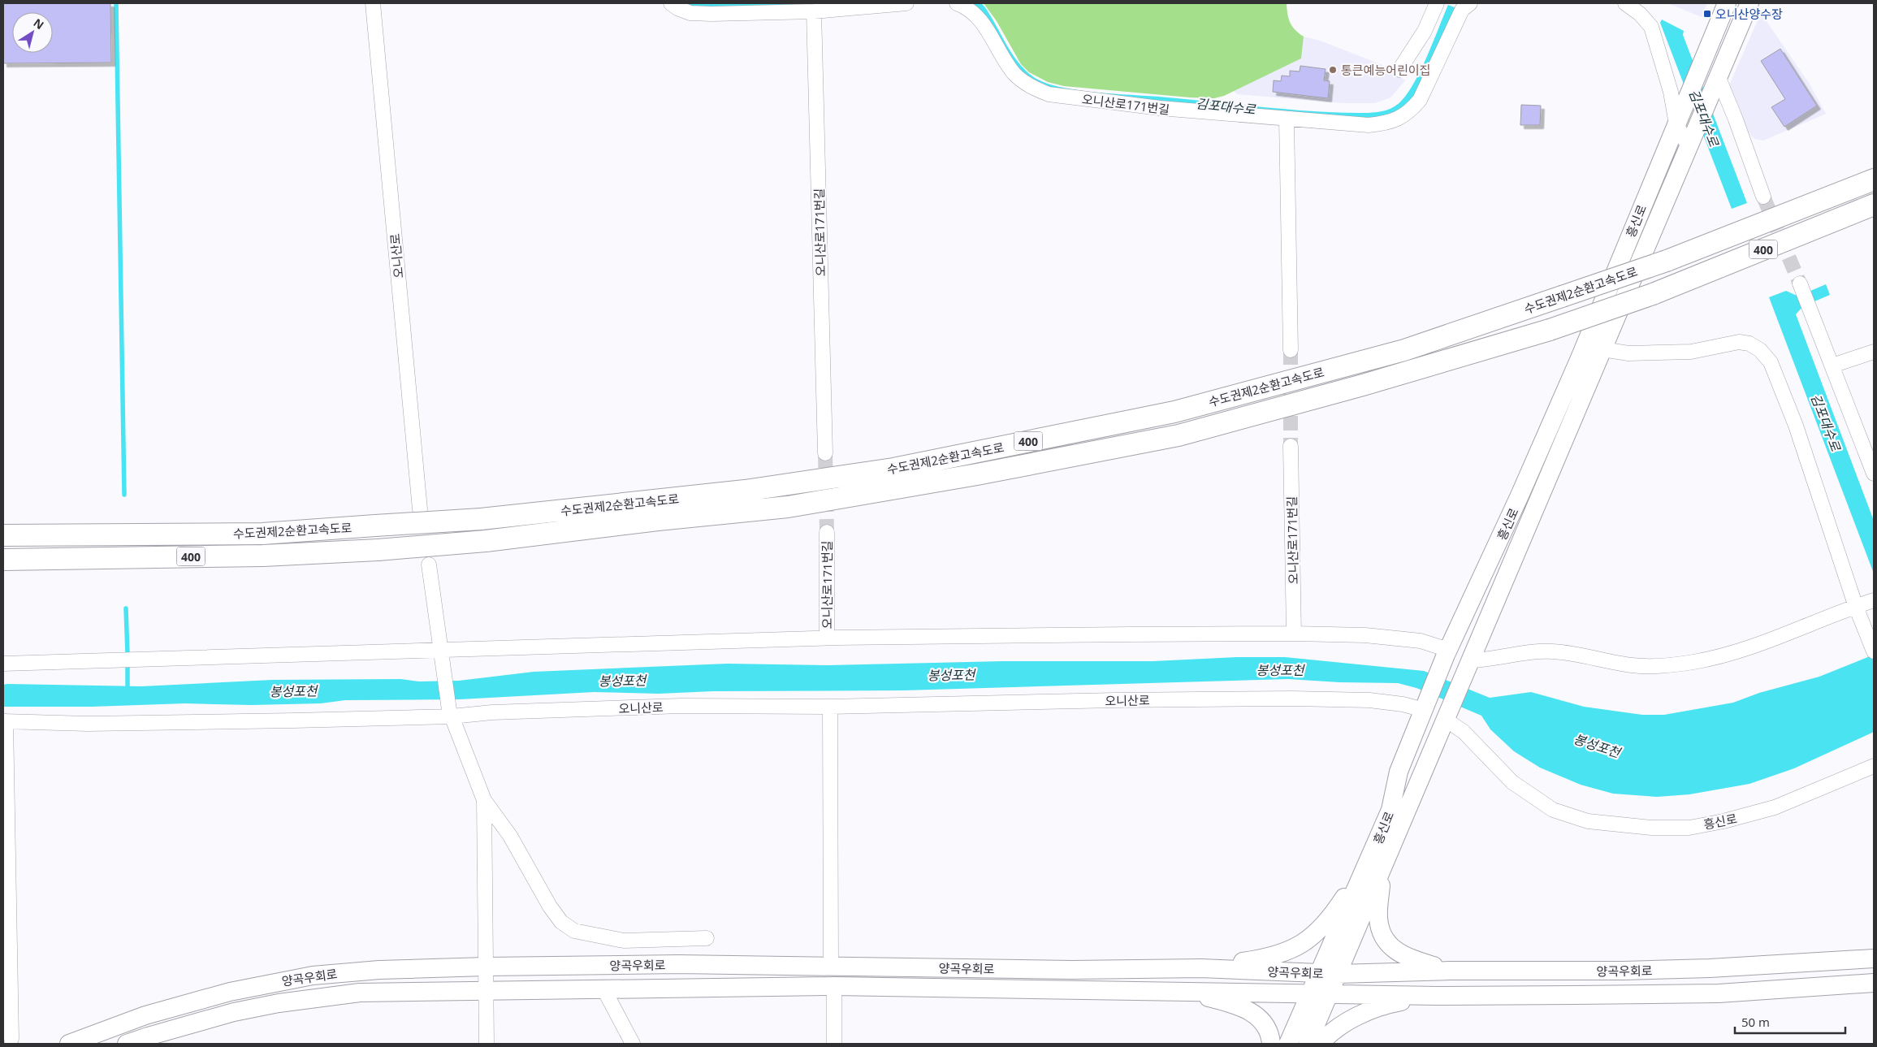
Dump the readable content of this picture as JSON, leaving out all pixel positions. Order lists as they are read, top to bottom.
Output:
{
  "streets": {
    "highway": ["400", "수도권제2순환고속도로"],
    "main road": ["흥신로", "양곡우회로"],
    "street": ["오니산로171번길", "오니산로"]
  },
  "crossings": [
    ["흥신로", "오니산로"],
    ["흥신로", "양곡우회로"]
  ],
  "water": ["김포대수로", "봉성포천"],
  "places": {
    "transit": ["오니산양수장"],
    "other": ["통큰예능어린이집"]
  },
  "scale_bar": "50 m",
  "north": "top right"
}
